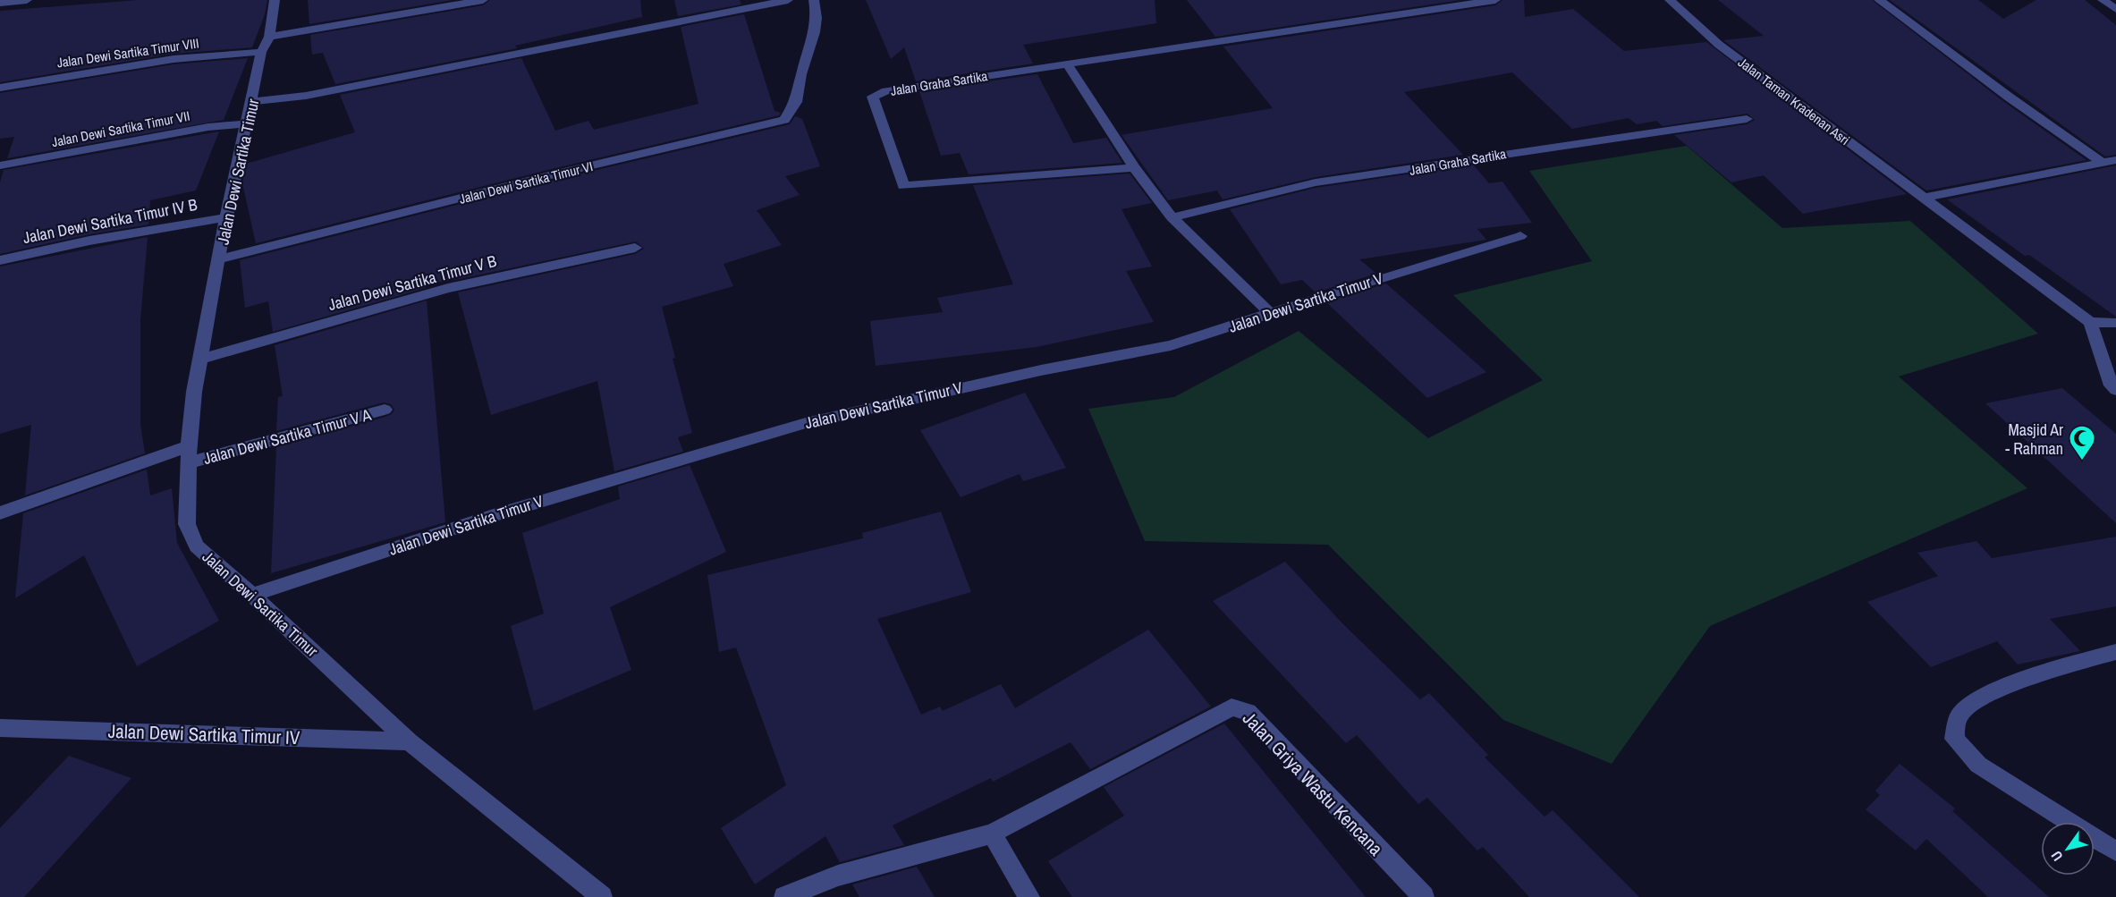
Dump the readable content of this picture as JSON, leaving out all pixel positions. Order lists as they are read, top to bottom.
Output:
{
  "streets": {
    "street": [
      "Jalan Dewi Sartika Timur VIII",
      "Jalan Graha Sartika",
      "Jalan Taman Kradenan Asri",
      "Jalan Dewi Sartika Timur VII",
      "Jalan Dewi Sartika Timur",
      "Jalan Dewi Sartika Timur VI",
      "Jalan Dewi Sartika Timur IV B",
      "Jalan Dewi Sartika Timur V B",
      "Jalan Dewi Sartika Timur V",
      "Jalan Dewi Sartika Timur V A",
      "Jalan Dewi Sartika Timur IV",
      "Jalan Griya Wastu Kencana"
    ]
  },
  "crossings": [
    ["Jalan Dewi Sartika Timur VIII", "Jalan Dewi Sartika Timur"],
    ["Jalan Dewi Sartika Timur VII", "Jalan Dewi Sartika Timur"],
    ["Jalan Dewi Sartika Timur", "Jalan Dewi Sartika Timur VI"],
    ["Jalan Dewi Sartika Timur", "Jalan Dewi Sartika Timur IV B"],
    ["Jalan Dewi Sartika Timur", "Jalan Dewi Sartika Timur V B"],
    ["Jalan Dewi Sartika Timur", "Jalan Dewi Sartika Timur V"],
    ["Jalan Dewi Sartika Timur", "Jalan Dewi Sartika Timur V A"],
    ["Jalan Dewi Sartika Timur", "Jalan Dewi Sartika Timur IV"]
  ],
  "places": {
    "mosque": ["Masjid Ar - Rahman"]
  },
  "north": "bottom left"
}
